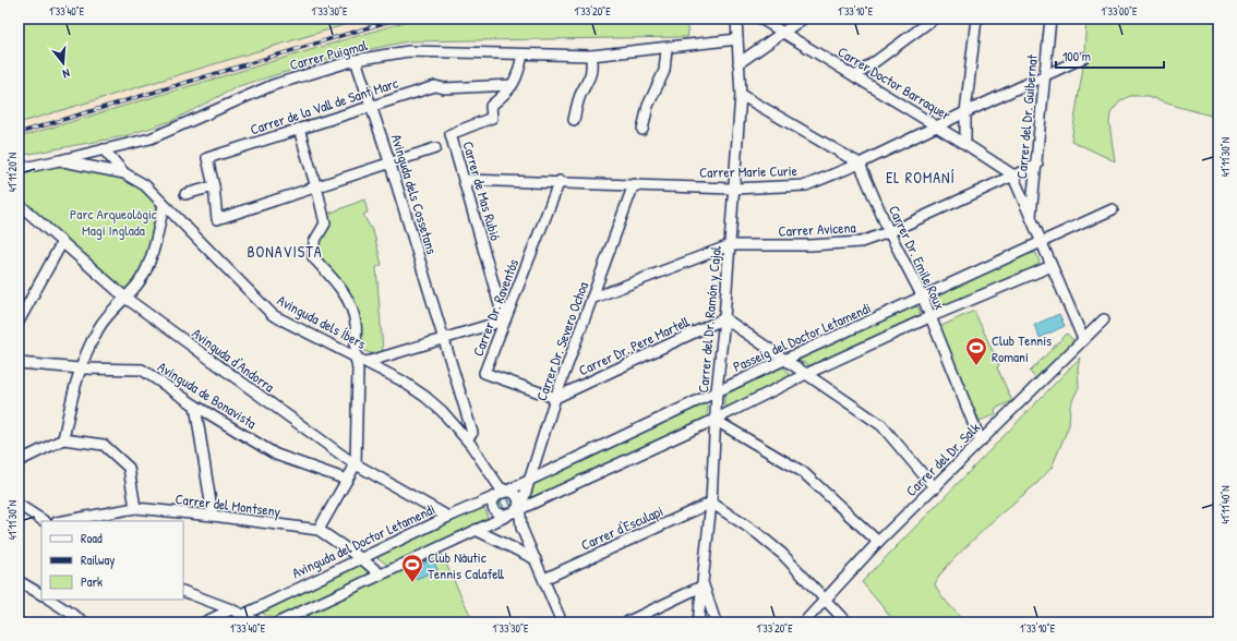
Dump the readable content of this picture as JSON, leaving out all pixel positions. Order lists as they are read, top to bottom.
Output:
{
  "streets": {
    "street": [
      "Carrer Puigmal",
      "Carrer Doctor Barraquer",
      "Carrer de la Vall de Sant Marc",
      "Carrer del Dr. Guibernat",
      "Carrer Marie Curie",
      "Carrer de Mas Rubió",
      "Avinguda dels Cossetans",
      "Carrer Avicena",
      "Carrer Dr. Emile Roux",
      "Carrer Dr. Raventós",
      "Carrer del Dr. Ramón y Cajal",
      "Avinguda dels Íbers",
      "Passeig del Doctor Letamendi",
      "Carrer Dr. Severo Ochoa",
      "Carrer Dr. Pere Martell",
      "Avinguda d'Andorra",
      "Avinguda de Bonavista",
      "Carrer del Dr. Salk",
      "Carrer del Montseny",
      "Carrer d'Esculapi",
      "Avinguda del Doctor Letamendi"
    ]
  },
  "crossings": [
    ["Carrer Puigmal", "Carrer de Mas Rubió"],
    ["Carrer Puigmal", "Avinguda dels Cossetans"],
    ["Carrer Puigmal", "Carrer del Dr. Ramón y Cajal"],
    ["Carrer Puigmal", "Avinguda dels Íbers"],
    ["Carrer Doctor Barraquer", "Carrer Marie Curie"],
    ["Carrer Doctor Barraquer", "Carrer Avicena"],
    ["Carrer de la Vall de Sant Marc", "Carrer de Mas Rubió"],
    ["Carrer de la Vall de Sant Marc", "Avinguda dels Cossetans"],
    ["Carrer del Dr. Guibernat", "Carrer Marie Curie"],
    ["Carrer del Dr. Guibernat", "Carrer Avicena"],
    ["Carrer Marie Curie", "Carrer de Mas Rubió"],
    ["Carrer Marie Curie", "Carrer Dr. Emile Roux"],
    ["Carrer Marie Curie", "Carrer Dr. Raventós"],
    ["Carrer Marie Curie", "Carrer del Dr. Ramón y Cajal"],
    ["Carrer Marie Curie", "Carrer Dr. Severo Ochoa"],
    ["Carrer de Mas Rubió", "Carrer Dr. Raventós"],
    ["Avinguda dels Cossetans", "Avinguda dels Íbers"],
    ["Carrer Avicena", "Carrer Dr. Emile Roux"],
    ["Carrer Avicena", "Carrer del Dr. Ramón y Cajal"],
    ["Carrer Avicena", "Carrer Dr. Severo Ochoa"],
    ["Carrer Dr. Emile Roux", "Passeig del Doctor Letamendi"],
    ["Carrer Dr. Emile Roux", "Carrer del Dr. Salk"],
    ["Carrer Dr. Raventós", "Carrer Dr. Severo Ochoa"],
    ["Carrer Dr. Raventós", "Carrer Dr. Pere Martell"],
    ["Carrer del Dr. Ramón y Cajal", "Passeig del Doctor Letamendi"],
    ["Carrer del Dr. Ramón y Cajal", "Carrer Dr. Pere Martell"],
    ["Carrer del Dr. Ramón y Cajal", "Carrer d'Esculapi"],
    ["Avinguda dels Íbers", "Passeig del Doctor Letamendi"],
    ["Avinguda dels Íbers", "Avinguda del Doctor Letamendi"],
    ["Passeig del Doctor Letamendi", "Carrer Dr. Severo Ochoa"],
    ["Passeig del Doctor Letamendi", "Avinguda del Doctor Letamendi"],
    ["Carrer Dr. Severo Ochoa", "Carrer Dr. Pere Martell"],
    ["Avinguda d'Andorra", "Avinguda del Doctor Letamendi"],
    ["Carrer del Montseny", "Avinguda del Doctor Letamendi"]
  ],
  "districts": ["EL ROMANÍ", "BONAVISTA"],
  "parks": ["Parc Arqueològic Magí Inglada"],
  "places": {
    "sports": ["Club Tennis Romaní", "Club Nàutic Tennis Calafell"]
  },
  "legend": ["Road", "Railway", "Park"],
  "scale_bar": "100 m",
  "north": "bottom",
  "coordinates": [
    "1°33'40\"E",
    "1°33'30\"E",
    "1°33'20\"E",
    "1°33'10\"E",
    "1°33'00\"E",
    "41°11'30\"N",
    "41°11'20\"N",
    "41°11'40\"N"
  ]
}
